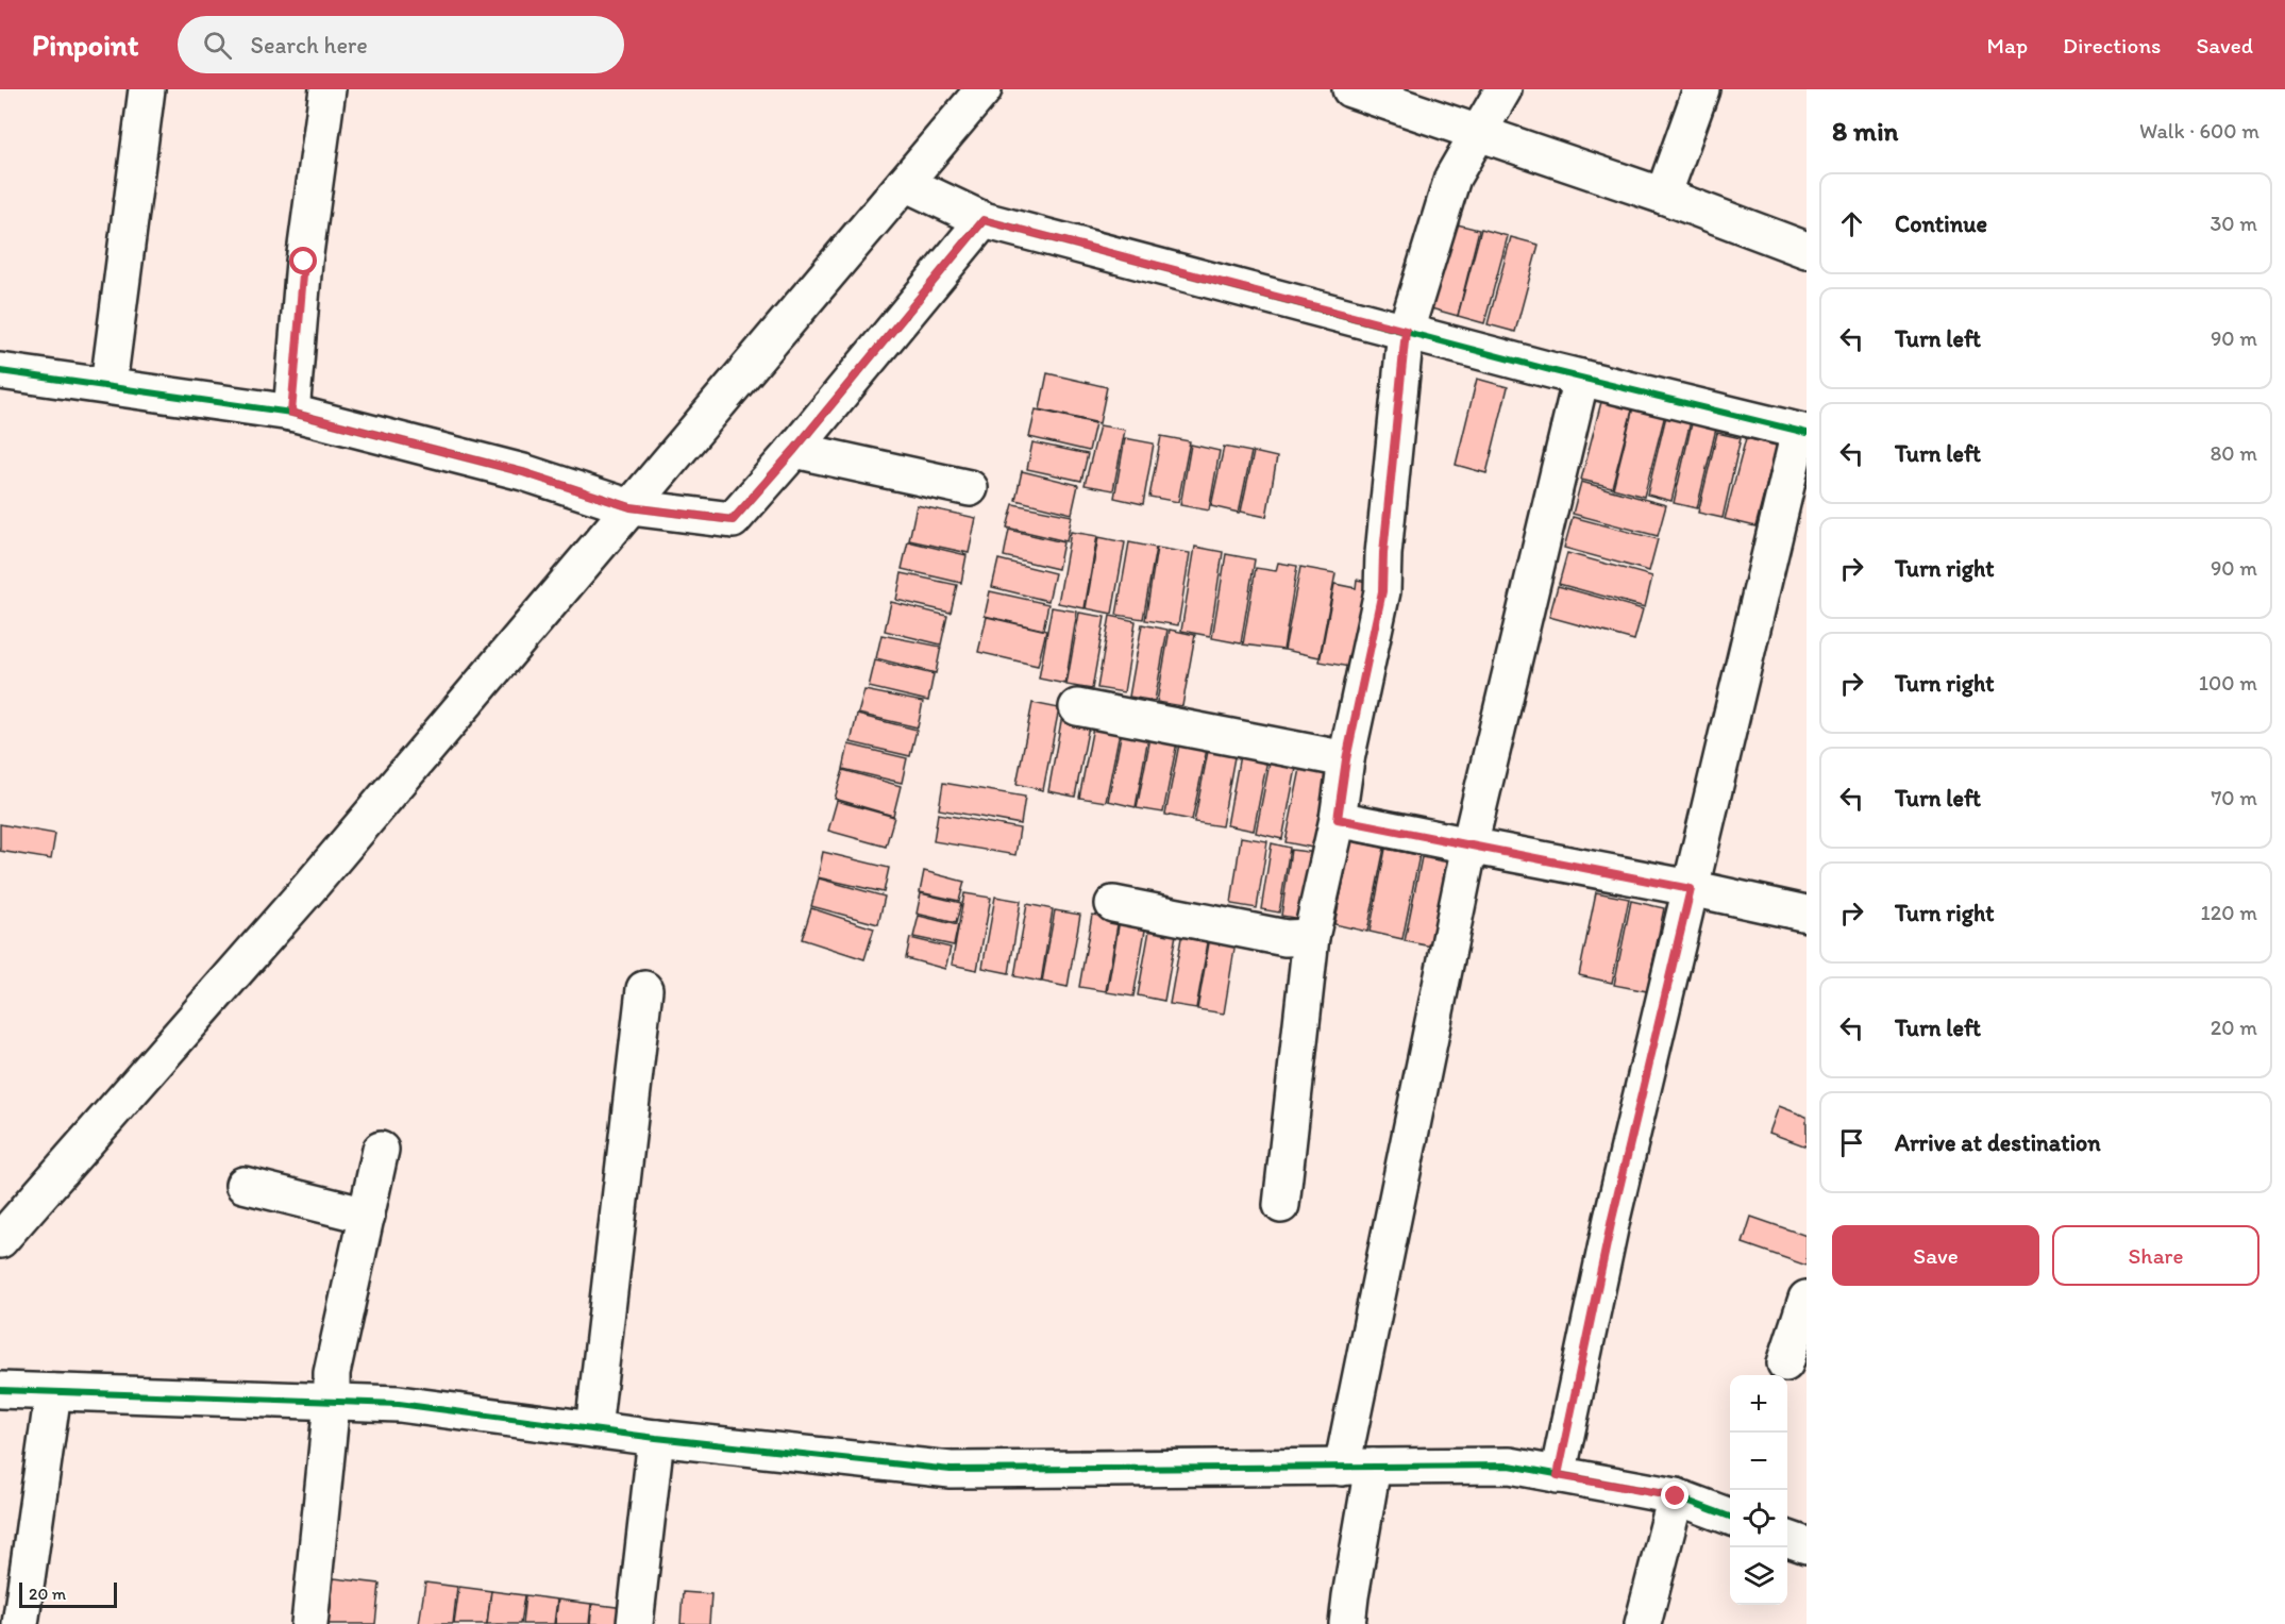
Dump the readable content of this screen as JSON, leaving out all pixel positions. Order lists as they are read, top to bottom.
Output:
{
  "scale_bar": "20 m",
  "page": {
    "header": "Pinpoint",
    "search": "Search here",
    "nav": ["Map", "Directions", "Saved"],
    "heading": ["8 min", "Walk · 600 m"],
    "list": [
      ["Continue", "30 m"],
      ["Turn left", "90 m"],
      ["Turn left", "80 m"],
      ["Turn right", "90 m"],
      ["Turn right", "100 m"],
      ["Turn left", "70 m"],
      ["Turn right", "120 m"],
      ["Turn left", "20 m"],
      "Arrive at destination"
    ],
    "buttons": ["Save", "Share"],
    "map_buttons": ["+", "−"],
    "scale": "20 m"
  }
}
